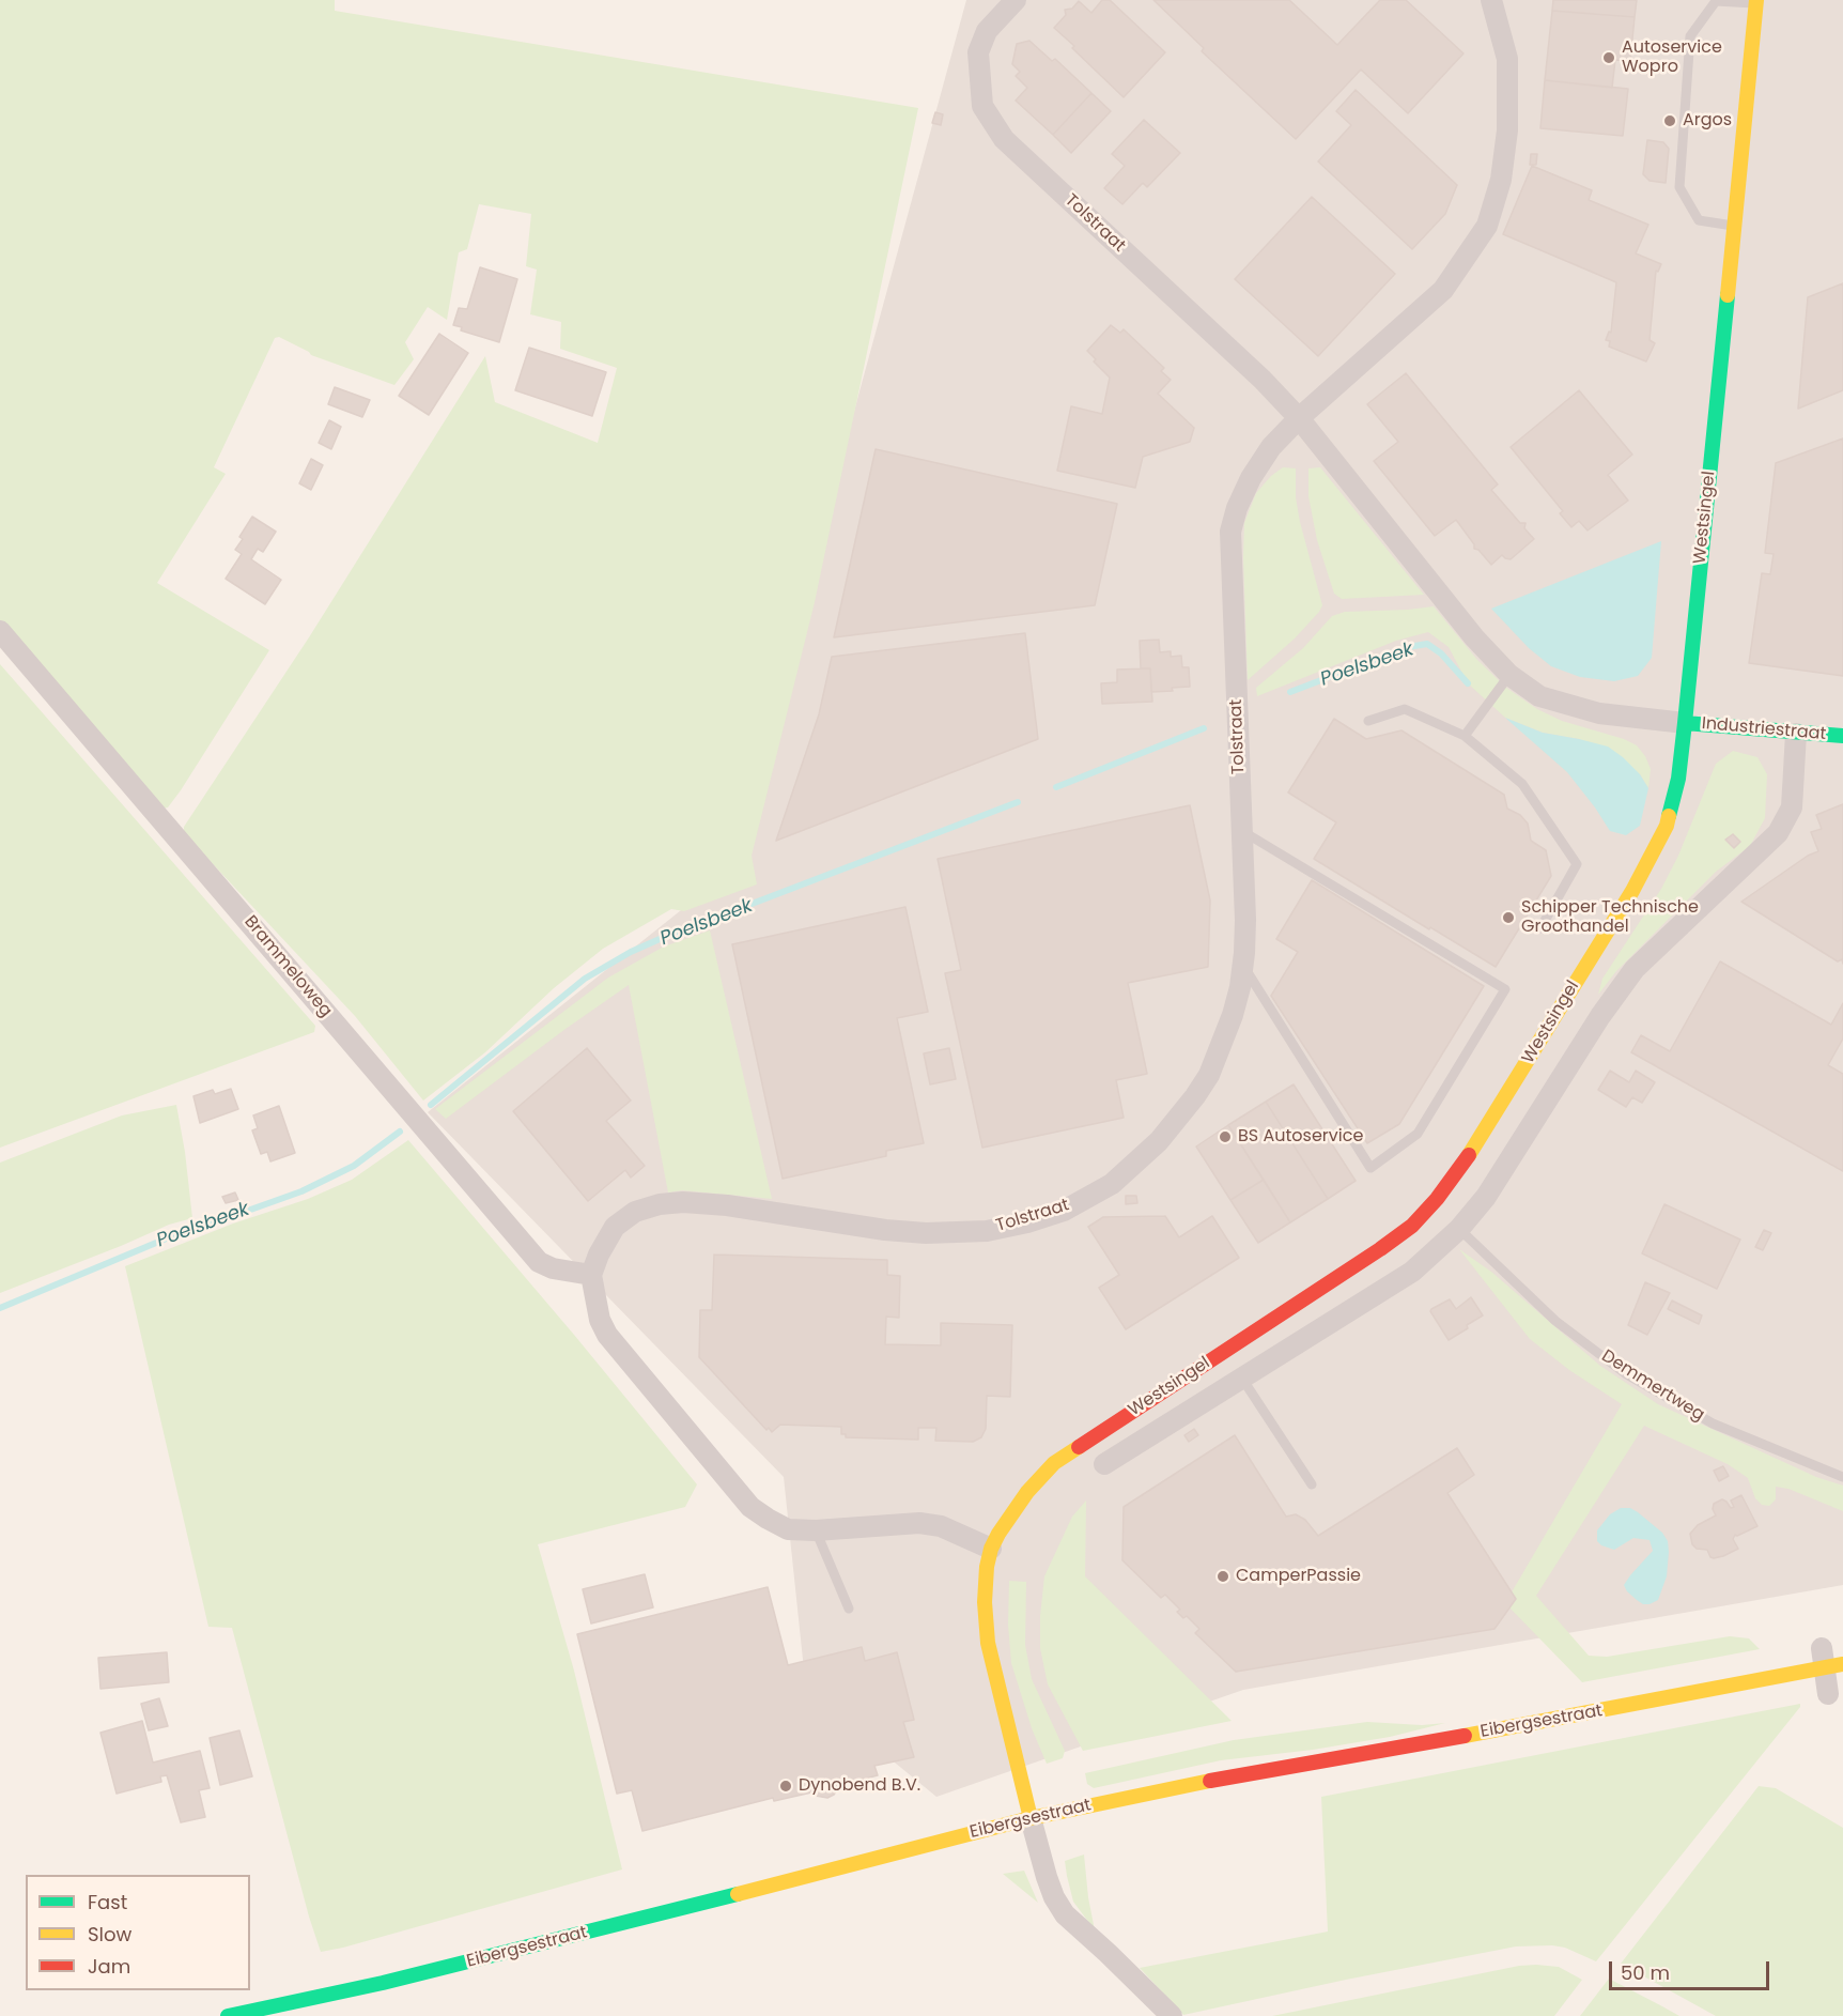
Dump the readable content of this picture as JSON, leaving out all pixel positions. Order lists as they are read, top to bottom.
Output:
{
  "streets": {
    "main road": ["Westsingel", "Industriestraat", "Eibergsestraat"],
    "street": ["Tolstraat", "Brammeloweg"],
    "lane": ["Demmertweg"]
  },
  "crossings": [
    ["Tolstraat", "Westsingel"],
    ["Tolstraat", "Industriestraat"],
    ["Tolstraat", "Brammeloweg"],
    ["Westsingel", "Industriestraat"],
    ["Westsingel", "Demmertweg"],
    ["Westsingel", "Eibergsestraat"]
  ],
  "water": ["Poelsbeek"],
  "places": [
    "Autoservice Wopro",
    "Argos",
    "Schipper Technische Groothandel",
    "BS Autoservice",
    "CamperPassie",
    "Dynobend B.V."
  ],
  "legend": ["Fast", "Slow", "Jam"],
  "scale_bar": "50 m"
}
